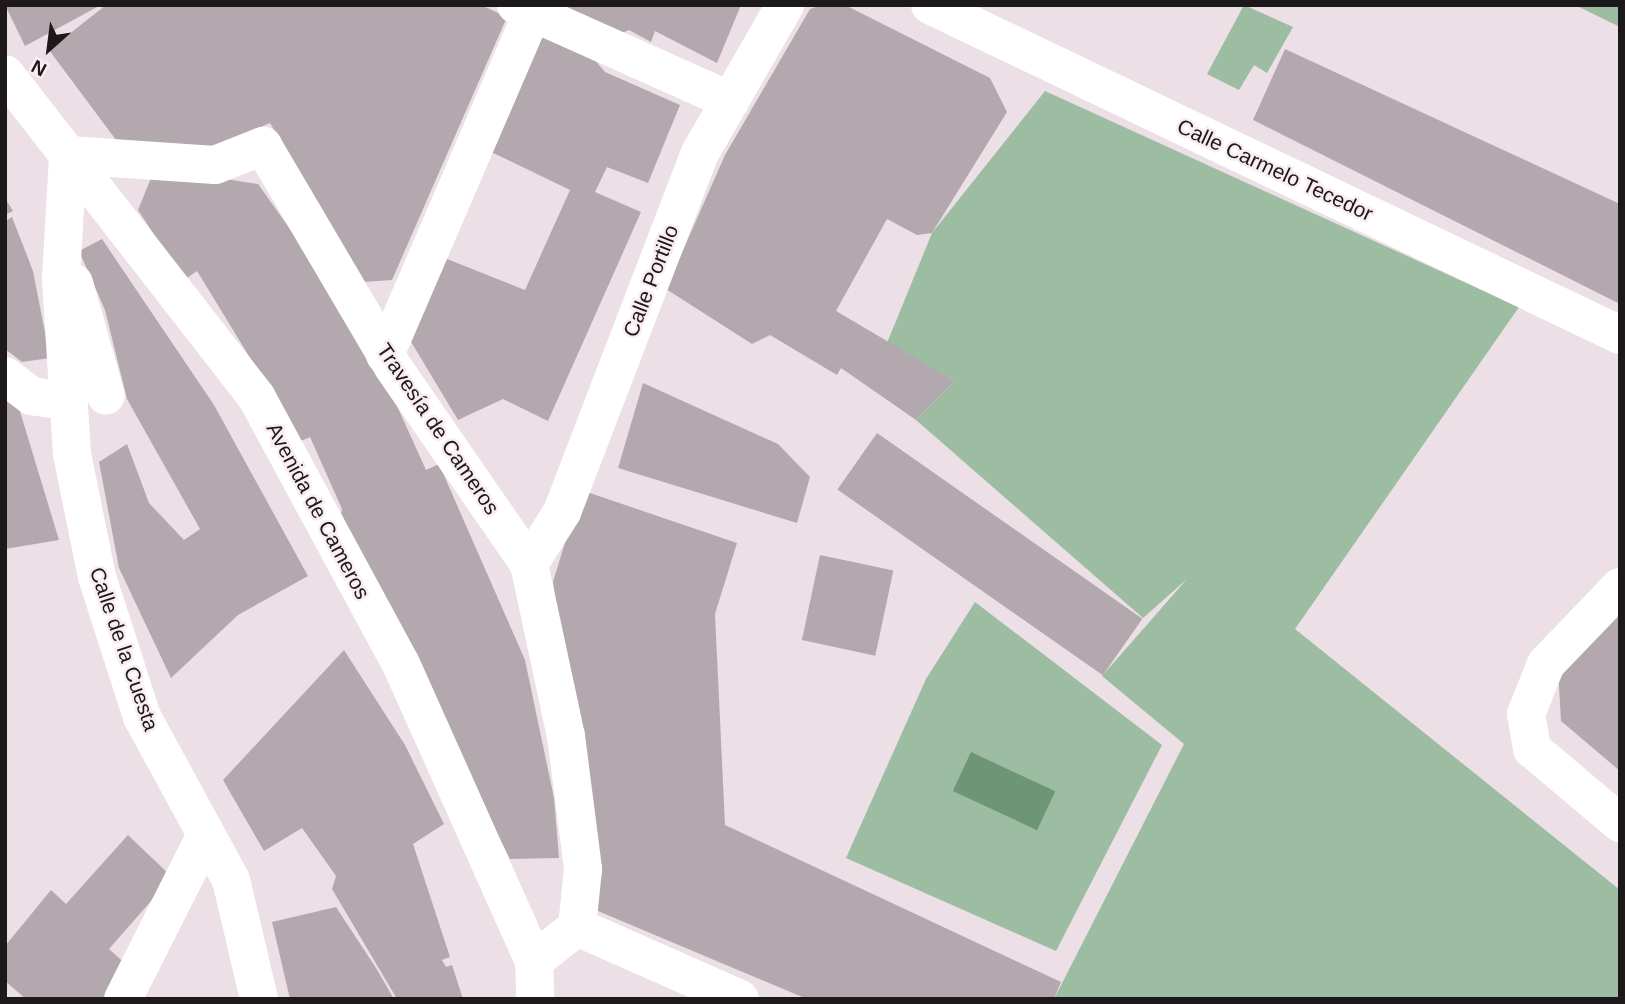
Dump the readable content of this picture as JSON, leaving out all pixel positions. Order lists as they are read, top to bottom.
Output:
{
  "streets": {
    "street": [
      "Calle Carmelo Tecedor",
      "Calle Portillo",
      "Travesía de Cameros",
      "Avenida de Cameros",
      "Calle de la Cuesta"
    ]
  },
  "crossings": [
    ["Calle Portillo", "Travesía de Cameros"],
    ["Travesía de Cameros", "Avenida de Cameros"],
    ["Travesía de Cameros", "Calle de la Cuesta"],
    ["Avenida de Cameros", "Calle de la Cuesta"]
  ],
  "north": "bottom left"
}
